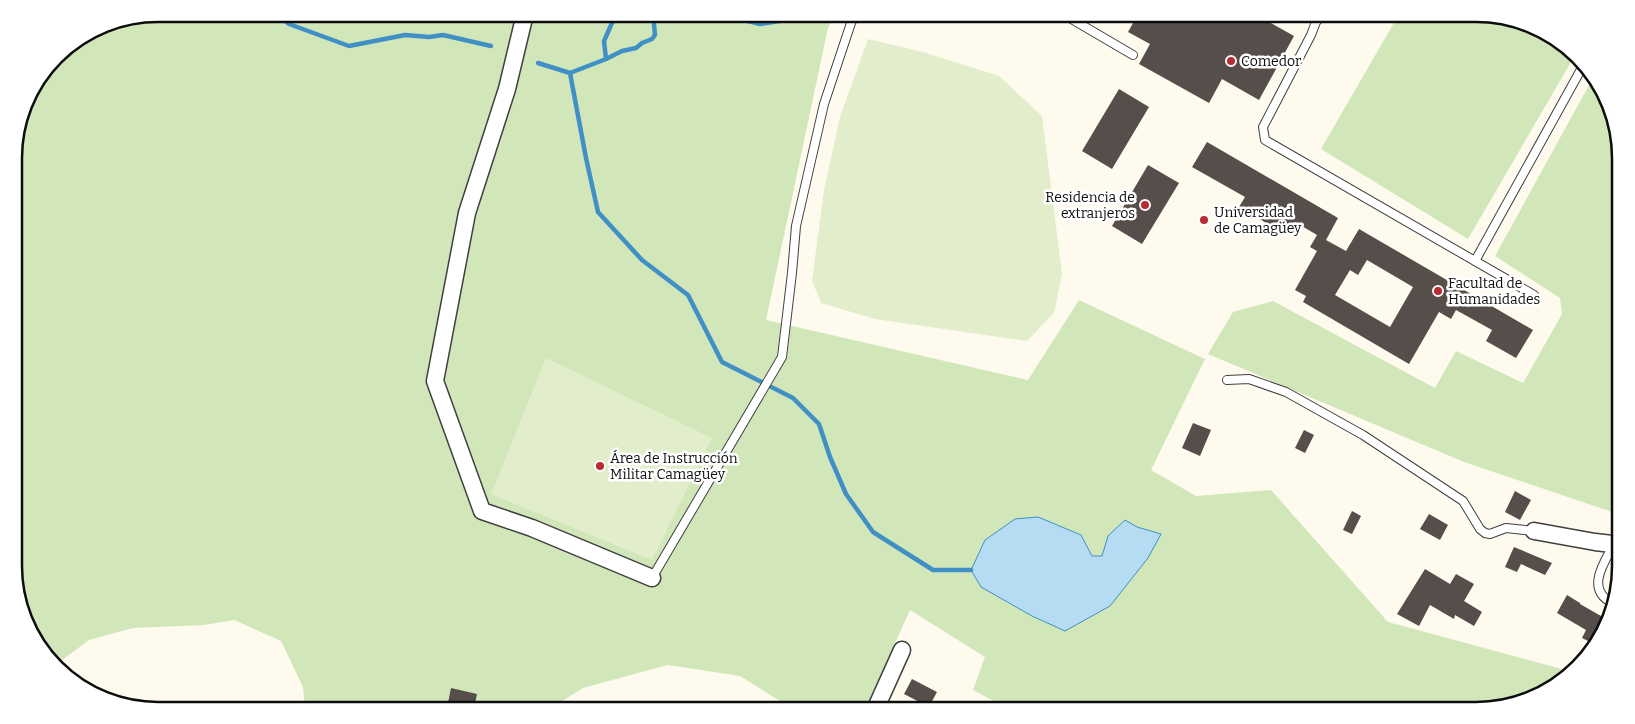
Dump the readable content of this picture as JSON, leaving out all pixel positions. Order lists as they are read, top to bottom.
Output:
{
  "places": [
    "Comedor",
    "Residencia de extranjeros",
    "Universidad de Camagüey",
    "Facultad de Humanidades",
    "Área de Instrucción Militar Camagüey"
  ]
}
